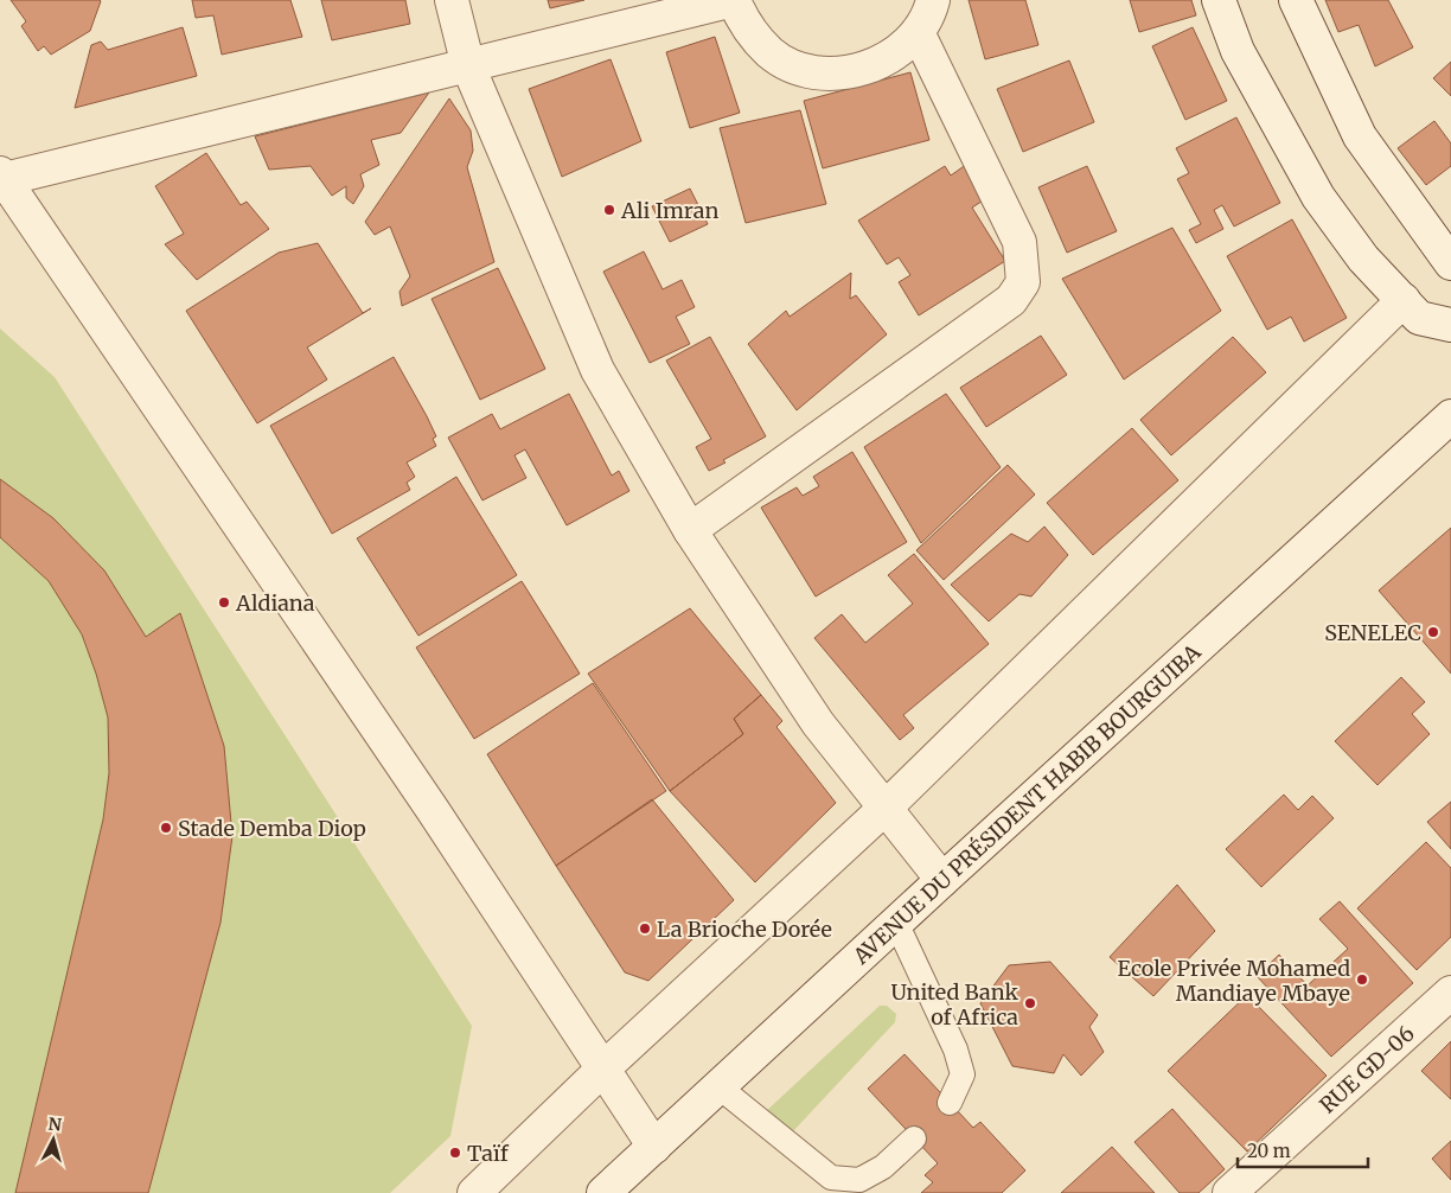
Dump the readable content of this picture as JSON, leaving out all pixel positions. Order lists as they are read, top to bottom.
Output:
{
  "streets": {
    "street": ["AVENUE DU PRÉSIDENT HABIB BOURGUIBA", "RUE GD-06"]
  },
  "places": [
    "Ali Imran",
    "Aldiana",
    "SENELEC",
    "Stade Demba Diop",
    "La Brioche Dorée",
    "Ecole Privée Mohamed Mandiaye Mbaye",
    "United Bank of Africa",
    "Taïf"
  ],
  "scale_bar": "20 m",
  "north": "top"
}
